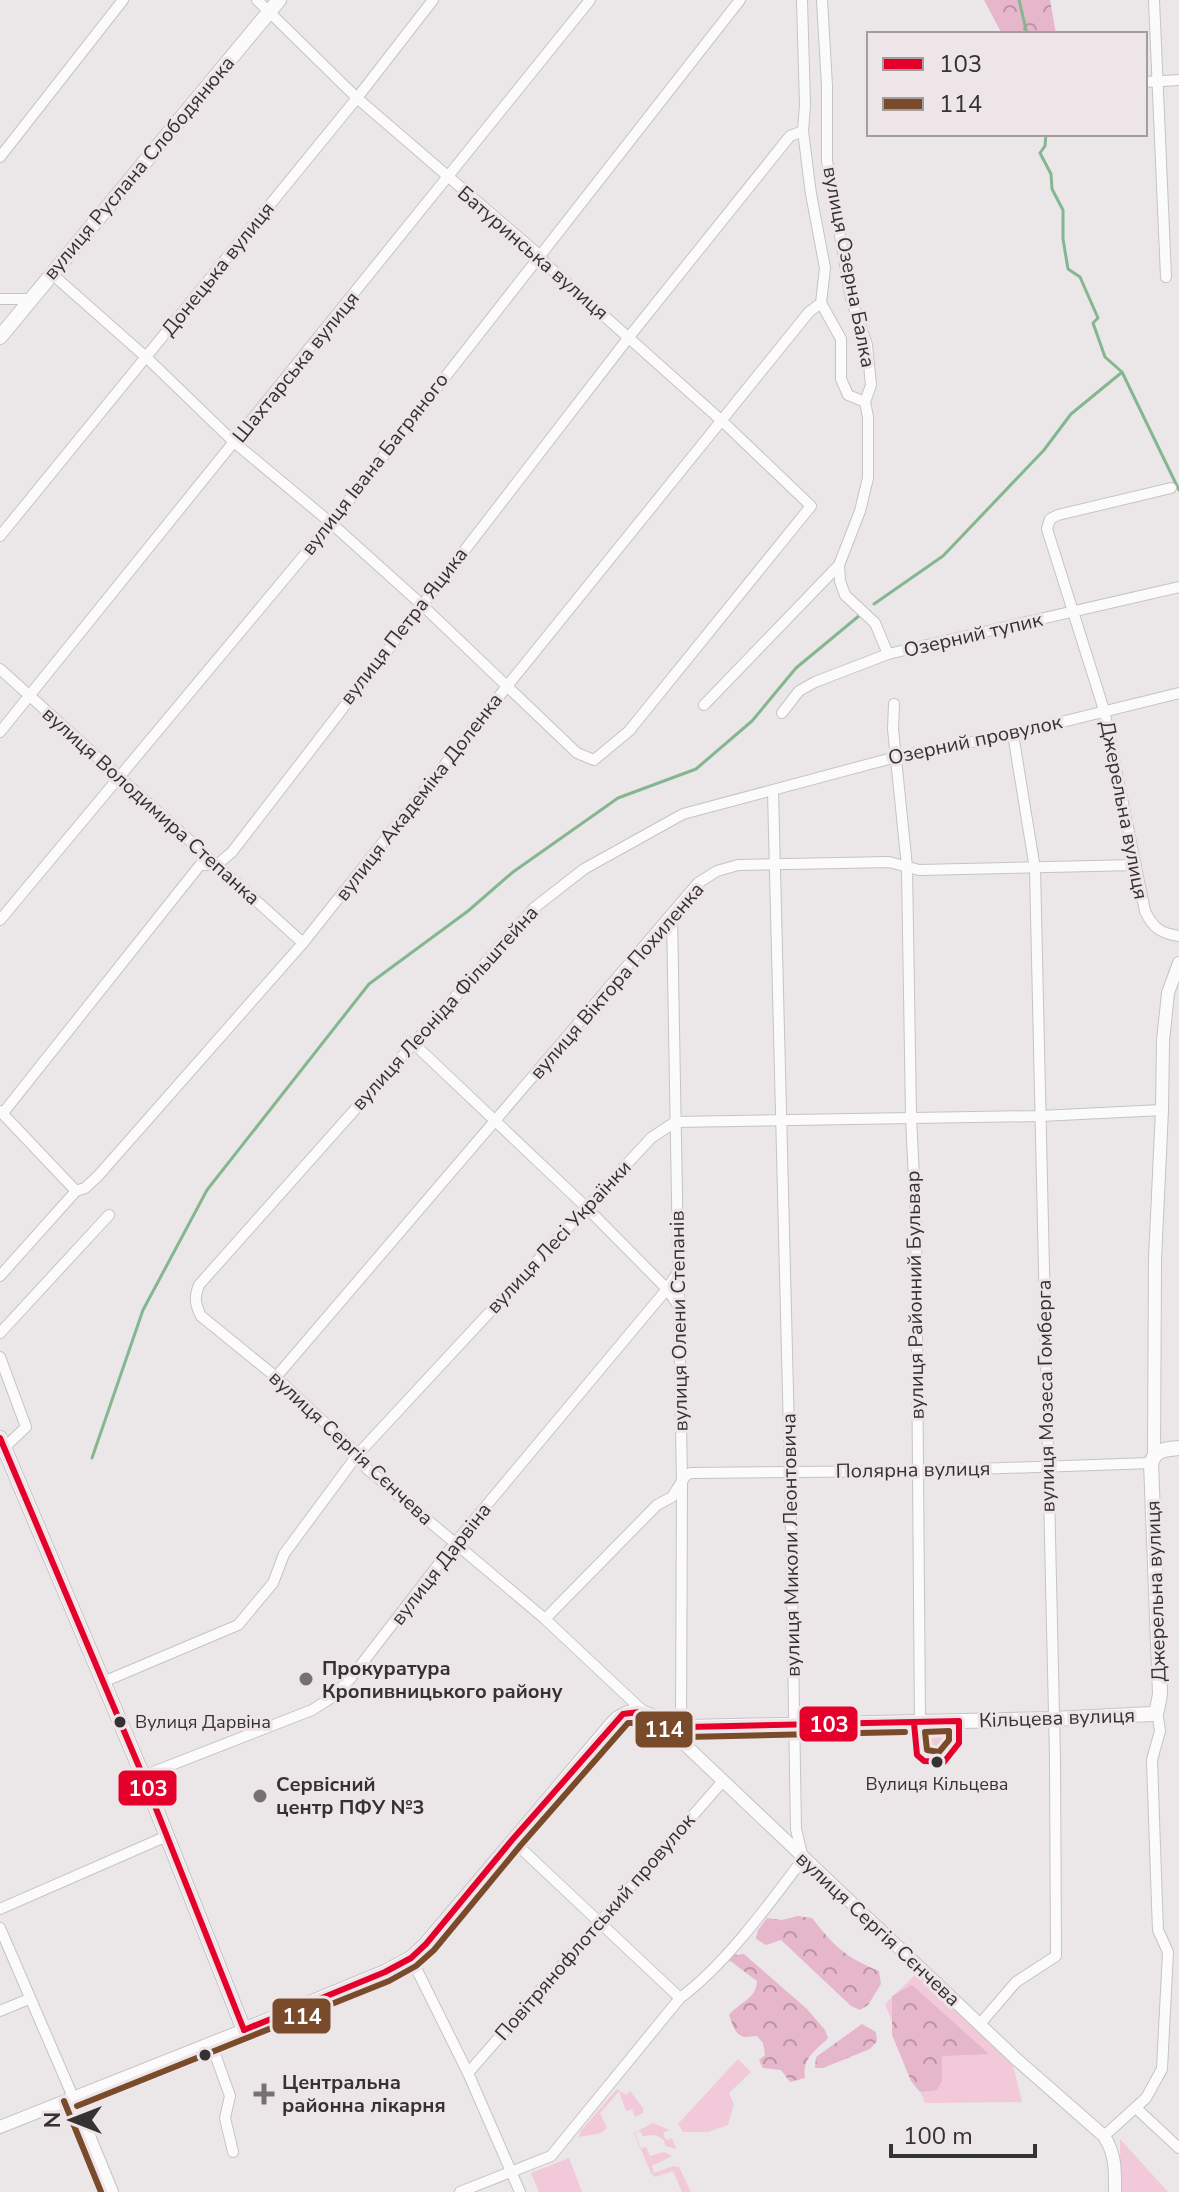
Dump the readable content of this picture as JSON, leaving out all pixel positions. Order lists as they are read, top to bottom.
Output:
{
  "streets": {
    "main road": ["вулиця Руслана Слободянюка", "Джерельна вулиця", "Кільцева вулиця"],
    "street": [
      "Батуринська вулиця",
      "вулиця Озерна Балка",
      "Донецька вулиця",
      "Шахтарська вулиця",
      "вулиця Івана Багряного",
      "вулиця Петра Яцика",
      "Озерний тупик",
      "Озерний провулок",
      "вулиця Академіка Доленка",
      "вулиця Володимира Степанка",
      "вулиця Віктора Похиленка",
      "вулиця Леоніда Фільштейна",
      "вулиця Лесі Українки",
      "вулиця Районний Бульвар",
      "вулиця Олени Степанів",
      "вулиця Мозеса Гомберга",
      "вулиця Сергія Сєнчева",
      "Полярна вулиця",
      "вулиця Миколи Леонтовича",
      "вулиця Дарвіна",
      "Повітрянофлотський провулок"
    ]
  },
  "crossings": [
    ["вулиця Руслана Слободянюка", "Батуринська вулиця"],
    ["Батуринська вулиця", "Донецька вулиця"],
    ["Батуринська вулиця", "Шахтарська вулиця"],
    ["Батуринська вулиця", "вулиця Івана Багряного"],
    ["Батуринська вулиця", "вулиця Петра Яцика"],
    ["Батуринська вулиця", "вулиця Академіка Доленка"],
    ["Шахтарська вулиця", "вулиця Володимира Степанка"],
    ["вулиця Івана Багряного", "вулиця Володимира Степанка"],
    ["вулиця Петра Яцика", "вулиця Володимира Степанка"],
    ["Озерний тупик", "Джерельна вулиця"],
    ["Озерний провулок", "Джерельна вулиця"],
    ["Озерний провулок", "вулиця Леоніда Фільштейна"],
    ["Озерний провулок", "вулиця Мозеса Гомберга"],
    ["Озерний провулок", "вулиця Миколи Леонтовича"],
    ["вулиця Академіка Доленка", "вулиця Володимира Степанка"],
    ["Джерельна вулиця", "вулиця Віктора Похиленка"],
    ["Джерельна вулиця", "вулиця Сергія Сєнчева"],
    ["Джерельна вулиця", "Полярна вулиця"],
    ["Джерельна вулиця", "Кільцева вулиця"],
    ["вулиця Віктора Похиленка", "вулиця Районний Бульвар"],
    ["вулиця Віктора Похиленка", "вулиця Олени Степанів"],
    ["вулиця Віктора Похиленка", "вулиця Мозеса Гомберга"],
    ["вулиця Віктора Похиленка", "вулиця Сергія Сєнчева"],
    ["вулиця Віктора Похиленка", "вулиця Миколи Леонтовича"],
    ["вулиця Леоніда Фільштейна", "вулиця Сергія Сєнчева"],
    ["вулиця Леоніда Фільштейна", "вулиця Миколи Леонтовича"],
    ["вулиця Лесі Українки", "вулиця Олени Степанів"],
    ["вулиця Лесі Українки", "вулиця Сергія Сєнчева"],
    ["вулиця Районний Бульвар", "Полярна вулиця"],
    ["вулиця Районний Бульвар", "Кільцева вулиця"],
    ["вулиця Олени Степанів", "Полярна вулиця"],
    ["вулиця Олени Степанів", "вулиця Дарвіна"],
    ["вулиця Олени Степанів", "Кільцева вулиця"],
    ["вулиця Мозеса Гомберга", "вулиця Сергія Сєнчева"],
    ["вулиця Мозеса Гомберга", "Полярна вулиця"],
    ["вулиця Мозеса Гомберга", "Кільцева вулиця"],
    ["вулиця Сергія Сєнчева", "вулиця Миколи Леонтовича"],
    ["вулиця Сергія Сєнчева", "вулиця Дарвіна"],
    ["вулиця Сергія Сєнчева", "Кільцева вулиця"],
    ["вулиця Сергія Сєнчева", "Повітрянофлотський провулок"],
    ["Полярна вулиця", "вулиця Миколи Леонтовича"],
    ["вулиця Миколи Леонтовича", "Кільцева вулиця"]
  ],
  "places": {
    "other": [
      "Прокуратура Кропивницького району",
      "Вулиця Дарвіна",
      "Вулиця Кільцева",
      "Сервісний центр ПФУ №3"
    ],
    "health": ["Центральна районна лікарня"]
  },
  "lines": ["transit line 103", "transit line 114"],
  "legend": ["103", "114"],
  "scale_bar": "100 m",
  "north": "left"
}
